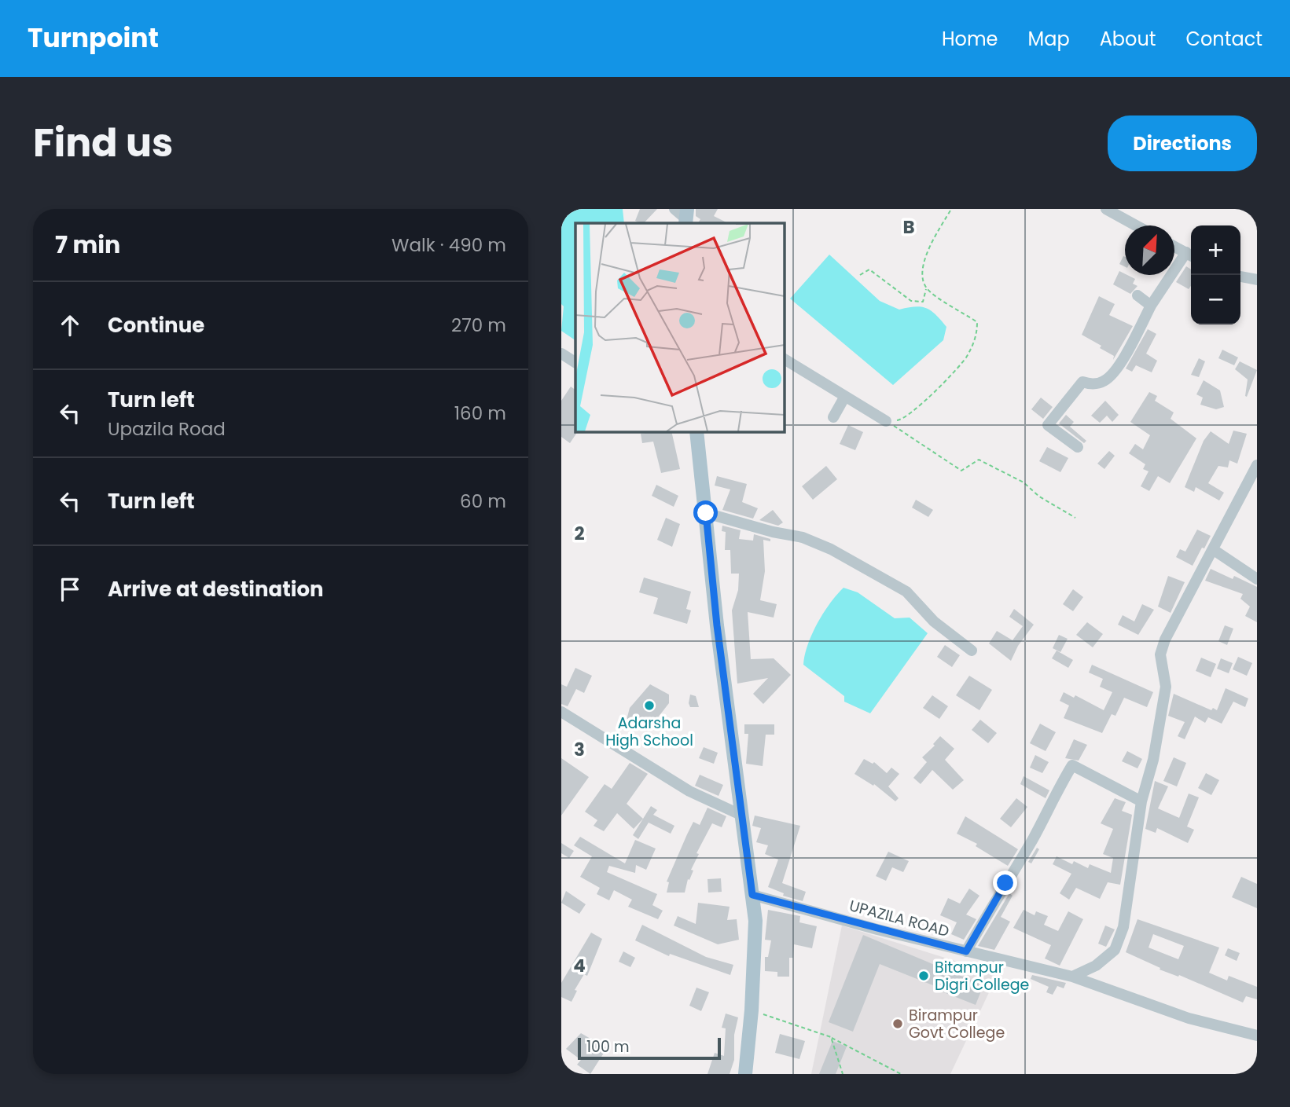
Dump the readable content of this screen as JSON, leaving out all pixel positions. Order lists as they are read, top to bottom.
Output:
{
  "streets": {
    "street": ["UPAZILA ROAD"]
  },
  "places": ["Adarsha High School", "Bitampur Digri College", "Birampur Govt College"],
  "scale_bar": "100 m",
  "north": "top right",
  "page": {
    "header": "Turnpoint",
    "nav": [
      "Home",
      "Map",
      "About",
      "Contact"
    ],
    "title": "Find us",
    "buttons": "Directions",
    "heading": ["7 min", "Walk · 490 m"],
    "map_buttons": ["+", "−"],
    "list": [
      ["Continue", "270 m"],
      ["Turn left", "Upazila Road", "160 m"],
      ["Turn left", "60 m"],
      "Arrive at destination"
    ],
    "scale": "100 m"
  },
  "grid": {
    "columns": ["B"],
    "rows": ["2", "3", "4"]
  }
}
